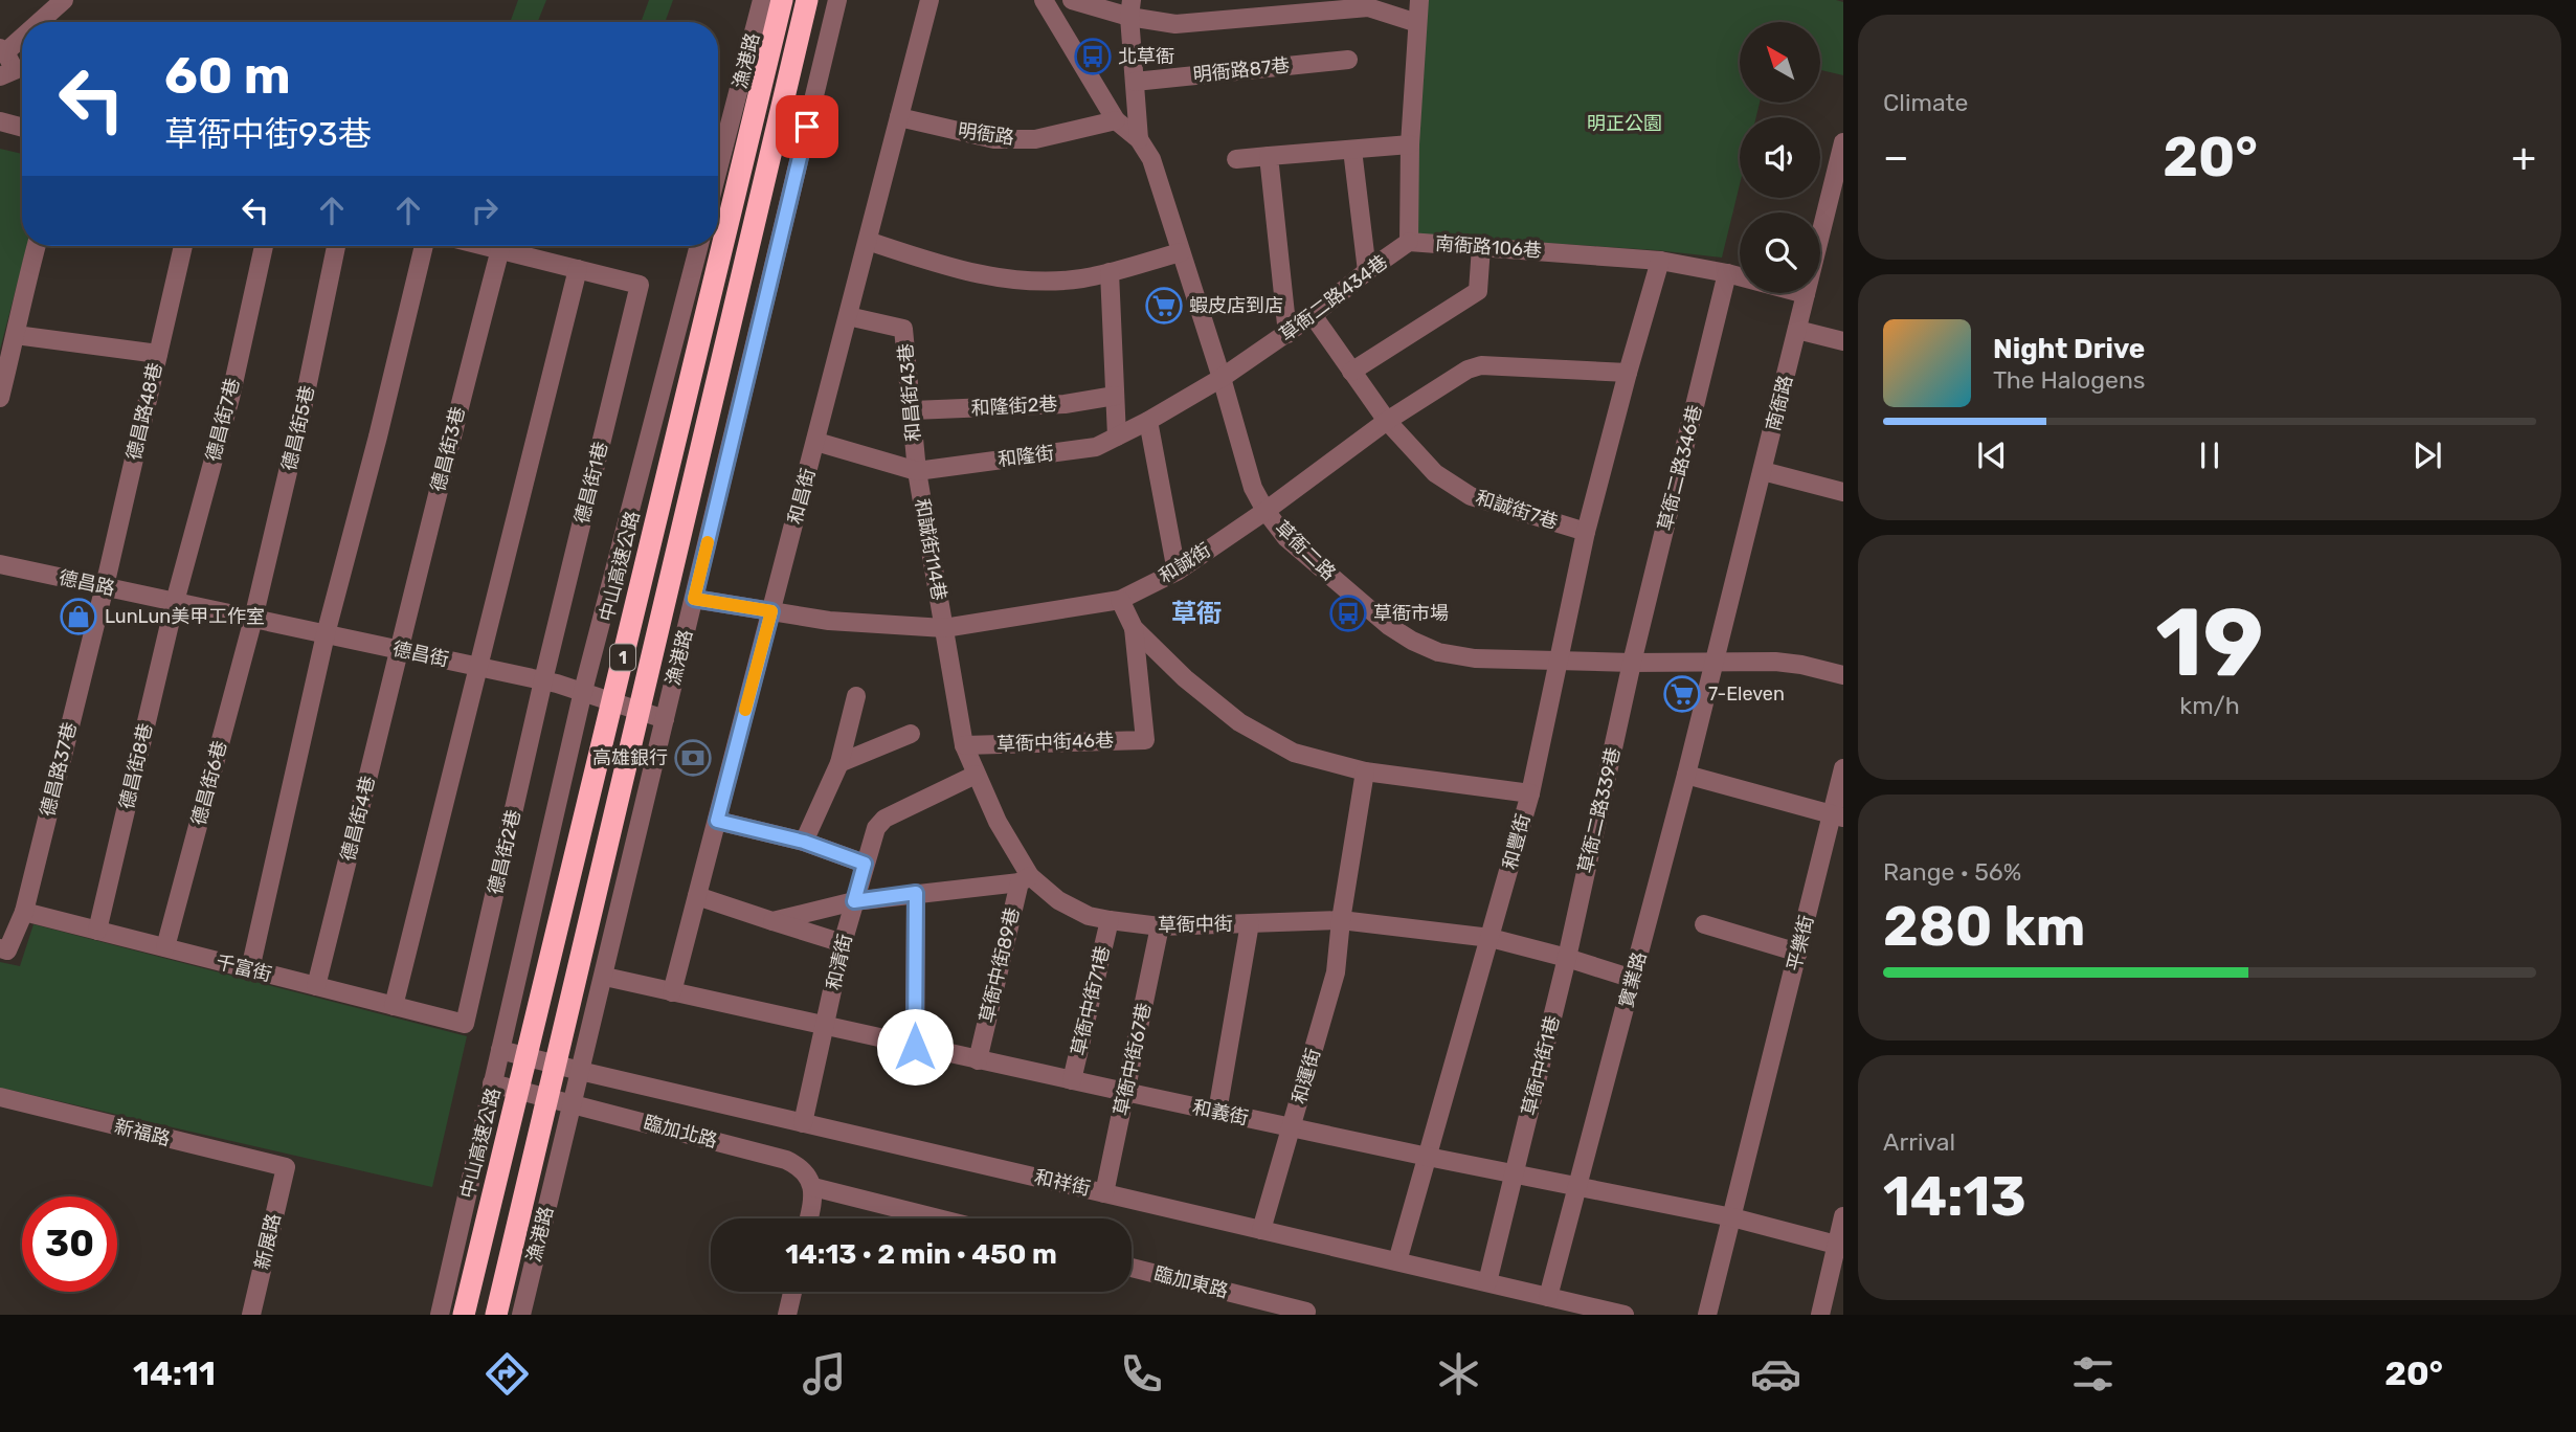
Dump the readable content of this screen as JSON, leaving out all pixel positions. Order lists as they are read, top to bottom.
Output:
{
  "streets": {
    "highway": ["中山高速公路", "1"],
    "street": [
      "漁港路",
      "明衙路87巷",
      "明衙路",
      "南衙路106巷",
      "草衙二路434巷",
      "和昌街43巷",
      "南衙路",
      "和隆街2巷",
      "德昌路48巷",
      "德昌街7巷",
      "德昌街5巷",
      "德昌街3巷",
      "和隆街",
      "草衙二路346巷",
      "德昌街1巷",
      "和昌街",
      "和誠街7巷",
      "和誠街114巷",
      "草衙二路",
      "和誠街",
      "德昌路",
      "德昌街",
      "草衙中街46巷",
      "德昌街8巷",
      "德昌路37巷",
      "德昌街6巷",
      "草衙二路339巷",
      "德昌街4巷",
      "和豐街",
      "德昌街2巷",
      "草衙中街",
      "平樂街",
      "和清街",
      "草衙中街89巷",
      "千富街",
      "實業路",
      "草衙中街71巷",
      "草衙中街67巷",
      "草衙中街1巷",
      "和運街",
      "和義街",
      "臨加北路",
      "新福路",
      "和祥街",
      "新展路",
      "臨加東路"
    ]
  },
  "crossings": [
    ["漁港路", "和誠街"],
    ["漁港路", "德昌街"],
    ["漁港路", "和義街"],
    ["漁港路", "臨加北路"],
    ["漁港路", "和祥街"],
    ["明衙路", "和昌街"],
    ["明衙路", "草衙二路"],
    ["南衙路106巷", "草衙二路434巷"],
    ["南衙路106巷", "南衙路"],
    ["南衙路106巷", "草衙二路346巷"],
    ["草衙二路434巷", "和隆街"],
    ["草衙二路434巷", "和誠街7巷"],
    ["草衙二路434巷", "草衙二路"],
    ["和昌街43巷", "和隆街2巷"],
    ["和昌街43巷", "和隆街"],
    ["和昌街43巷", "和昌街"],
    ["和昌街43巷", "和誠街114巷"],
    ["南衙路", "草衙二路"],
    ["南衙路", "實業路"],
    ["德昌路48巷", "德昌路"],
    ["德昌路48巷", "德昌路37巷"],
    ["德昌街7巷", "德昌路"],
    ["德昌街7巷", "德昌街"],
    ["德昌街7巷", "德昌街8巷"],
    ["德昌街5巷", "德昌街"],
    ["德昌街5巷", "德昌街6巷"],
    ["德昌街3巷", "德昌街"],
    ["德昌街3巷", "德昌街4巷"],
    ["和隆街", "和昌街"],
    ["和隆街", "和誠街114巷"],
    ["和隆街", "草衙二路"],
    ["草衙二路346巷", "草衙二路"],
    ["草衙二路346巷", "草衙二路339巷"],
    ["德昌街1巷", "德昌街"],
    ["德昌街1巷", "德昌街2巷"],
    ["和昌街", "和誠街"],
    ["和昌街", "和義街"],
    ["和誠街7巷", "和誠街"],
    ["和誠街114巷", "和誠街"],
    ["和誠街114巷", "草衙中街"],
    ["草衙二路", "和誠街"],
    ["草衙二路", "草衙二路339巷"],
    ["草衙二路", "實業路"],
    ["和誠街", "和豐街"],
    ["和誠街", "草衙中街"],
    ["德昌路", "德昌街"],
    ["德昌路", "德昌街8巷"],
    ["德昌路", "德昌路37巷"],
    ["德昌街", "德昌街8巷"],
    ["德昌街", "德昌街6巷"],
    ["德昌街", "德昌街4巷"],
    ["德昌街", "德昌街2巷"],
    ["草衙中街46巷", "和豐街"],
    ["草衙中街46巷", "草衙中街"],
    ["德昌街8巷", "千富街"],
    ["德昌路37巷", "千富街"],
    ["德昌街6巷", "千富街"],
    ["草衙二路339巷", "草衙中街"],
    ["草衙二路339巷", "草衙中街1巷"],
    ["德昌街4巷", "千富街"],
    ["和豐街", "草衙中街"],
    ["和豐街", "和運街"],
    ["和豐街", "和義街"],
    ["和豐街", "和祥街"],
    ["德昌街2巷", "千富街"],
    ["草衙中街", "和清街"],
    ["草衙中街", "草衙中街89巷"],
    ["草衙中街", "實業路"],
    ["草衙中街", "草衙中街71巷"],
    ["草衙中街", "草衙中街67巷"],
    ["草衙中街", "草衙中街1巷"],
    ["草衙中街", "和運街"],
    ["平樂街", "和義街"],
    ["和清街", "和義街"],
    ["和清街", "和祥街"],
    ["草衙中街89巷", "和義街"],
    ["實業路", "和義街"],
    ["實業路", "和祥街"],
    ["草衙中街71巷", "和義街"],
    ["草衙中街67巷", "和義街"],
    ["草衙中街67巷", "和祥街"],
    ["草衙中街1巷", "和義街"],
    ["草衙中街1巷", "和祥街"],
    ["和運街", "和義街"],
    ["和運街", "和祥街"],
    ["新福路", "新展路"]
  ],
  "districts": ["草衙"],
  "parks": ["明正公園"],
  "places": {
    "bus stop": ["北草衙", "草衙市場"],
    "supermarket": ["蝦皮店到店", "7-Eleven"],
    "shop": ["LunLun美甲工作室"],
    "bank": ["高雄銀行"]
  },
  "north": "top left",
  "page": {
    "tile": [
      "Climate",
      ["19", "km/h"],
      ["Range · 56%", "280 km"],
      ["Arrival", "14:13"]
    ],
    "turn": ["60 m", "草衙中街93巷"],
    "heat": ["−", "20°", "+"],
    "song": ["Night Drive", "The Halogens"],
    "limit": "30",
    "trip": "14:13 · 2 min · 450 m",
    "tabs": ["14:11", "20°"]
  }
}
